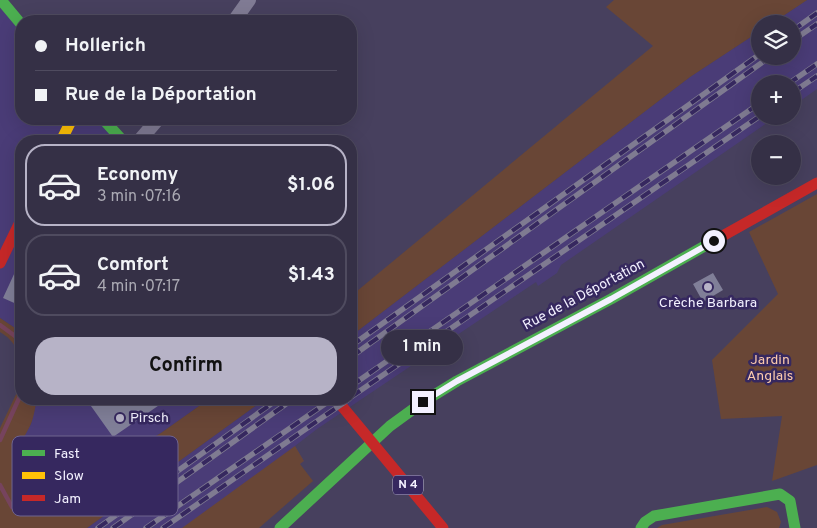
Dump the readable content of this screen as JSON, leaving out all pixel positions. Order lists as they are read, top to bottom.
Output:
{
  "streets": {
    "street": ["Rue de la Déportation", "N 4"]
  },
  "crossings": [
    ["Rue de la Déportation", "N 4"]
  ],
  "parks": ["Jardin Anglais"],
  "places": ["Crèche Barbara", "Pirsch"],
  "legend": ["Fast", "Slow", "Jam"],
  "page": {
    "map_buttons": ["+", "−"],
    "banner": ["Hollerich", "Rue de la Déportation"],
    "list": [
      {
        "name": "Economy",
        "note": "3 min · 07:16",
        "value": "$1.06"
      },
      {
        "name": "Comfort",
        "note": "4 min · 07:17",
        "value": "$1.43"
      }
    ],
    "buttons": "Confirm",
    "bubble": "1 min"
  }
}
